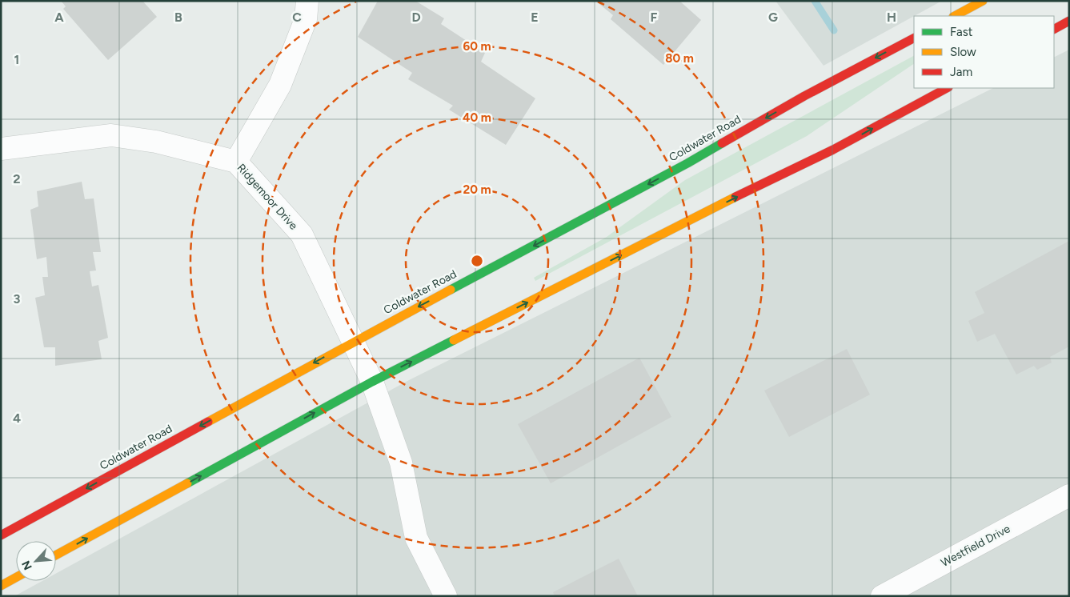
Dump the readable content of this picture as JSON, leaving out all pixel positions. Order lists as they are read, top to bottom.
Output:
{
  "streets": {
    "main road": ["Coldwater Road"],
    "street": ["Ridgemoor Drive", "Westfield Drive"]
  },
  "crossings": [
    ["Coldwater Road", "Ridgemoor Drive"]
  ],
  "legend": ["Fast", "Slow", "Jam"],
  "north": "bottom left",
  "grid": {
    "columns": [
      "A",
      "B",
      "C",
      "D",
      "E",
      "F",
      "G",
      "H"
    ],
    "rows": [
      "1",
      "2",
      "3",
      "4"
    ]
  },
  "rings": [
    "60 m",
    "80 m",
    "40 m",
    "20 m"
  ]
}
